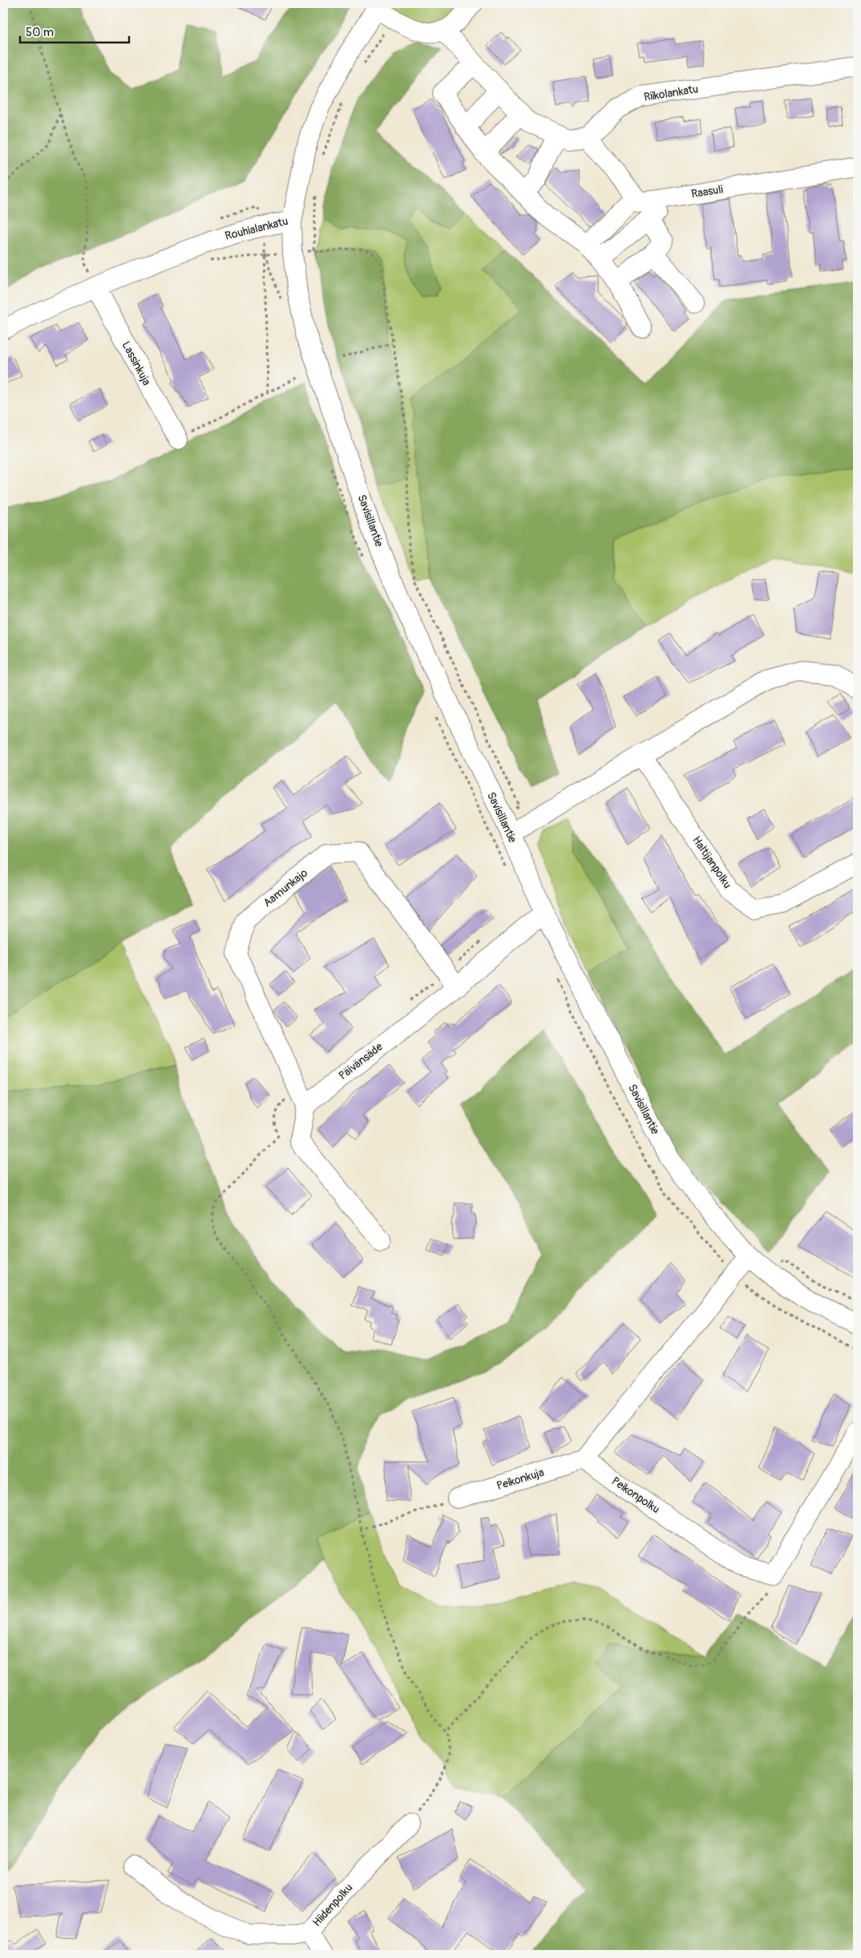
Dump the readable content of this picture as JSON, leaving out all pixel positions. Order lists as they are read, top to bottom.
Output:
{
  "streets": {
    "street": [
      "Riikolankatu",
      "Raasuli",
      "Rouhialankatu",
      "Lassinkuja",
      "Savisillantie",
      "Haltijanpolku",
      "Aamunkajo",
      "Päivänsäde",
      "Peikonkuja",
      "Peikonpolku",
      "Hiidenpolku"
    ]
  },
  "crossings": [
    ["Rouhialankatu", "Lassinkuja"],
    ["Rouhialankatu", "Savisillantie"],
    ["Savisillantie", "Päivänsäde"],
    ["Aamunkajo", "Päivänsäde"],
    ["Peikonkuja", "Peikonpolku"]
  ],
  "scale_bar": "50 m"
}
